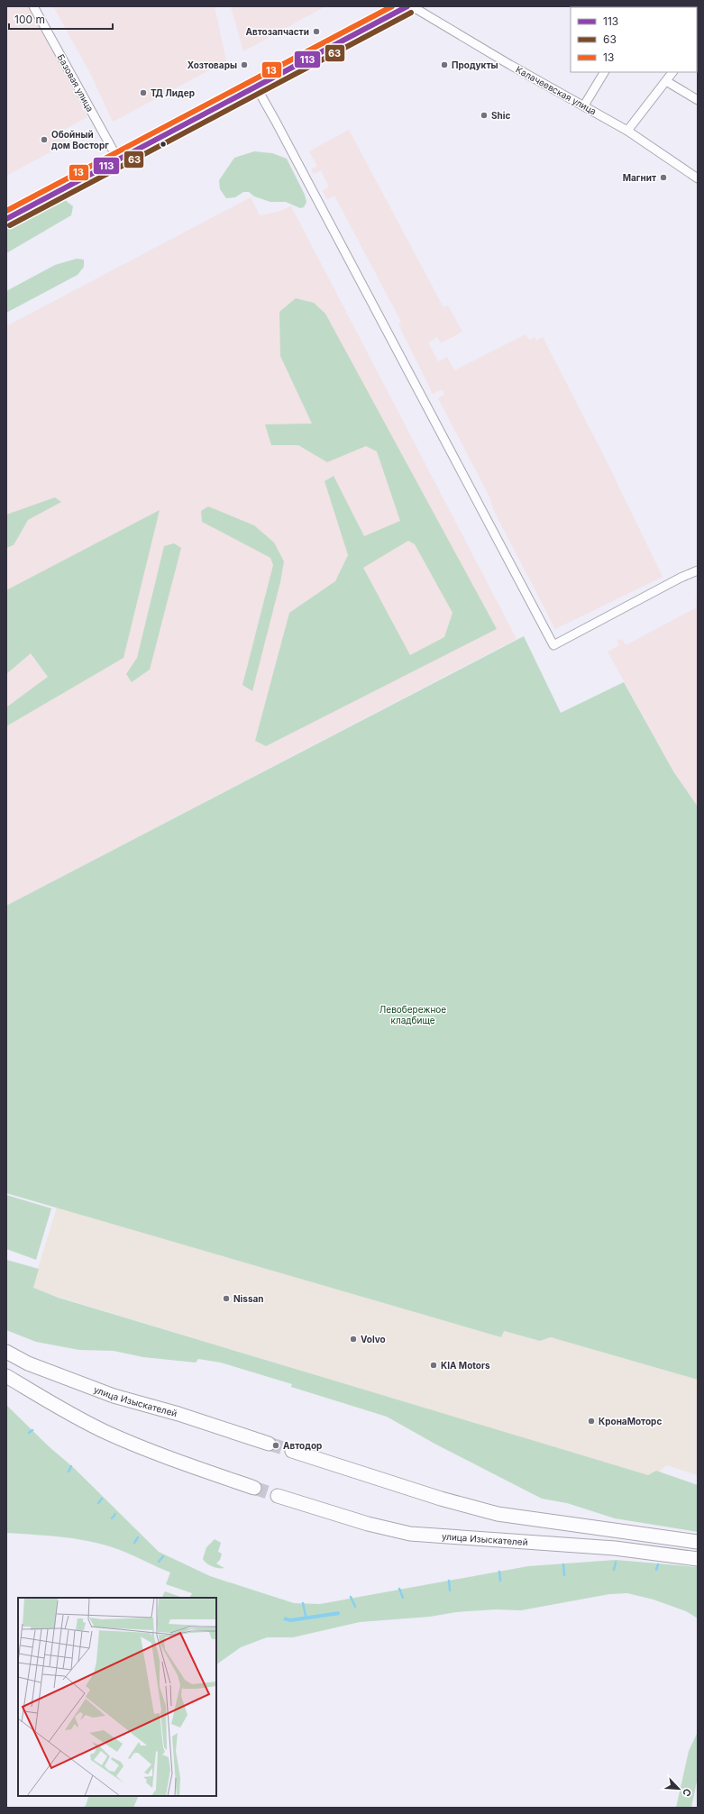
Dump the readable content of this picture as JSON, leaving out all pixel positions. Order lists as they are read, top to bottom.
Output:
{
  "streets": {
    "main road": ["улица Изыскателей"],
    "street": ["Базовая улица", "Калачеевская улица"]
  },
  "parks": ["Левобережное кладбище"],
  "places": [
    "Автозапчасти",
    "Хозтовары",
    "Продукты",
    "ТД Лидер",
    "Shic",
    "Обойный дом Восторг",
    "Магнит",
    "Nissan",
    "Volvo",
    "KIA Motors",
    "КронаМоторс",
    "Автодор"
  ],
  "lines": ["transit line 113", "transit line 13", "transit line 63"],
  "legend": ["113", "63", "13"],
  "scale_bar": "100 m",
  "north": "bottom right"
}
